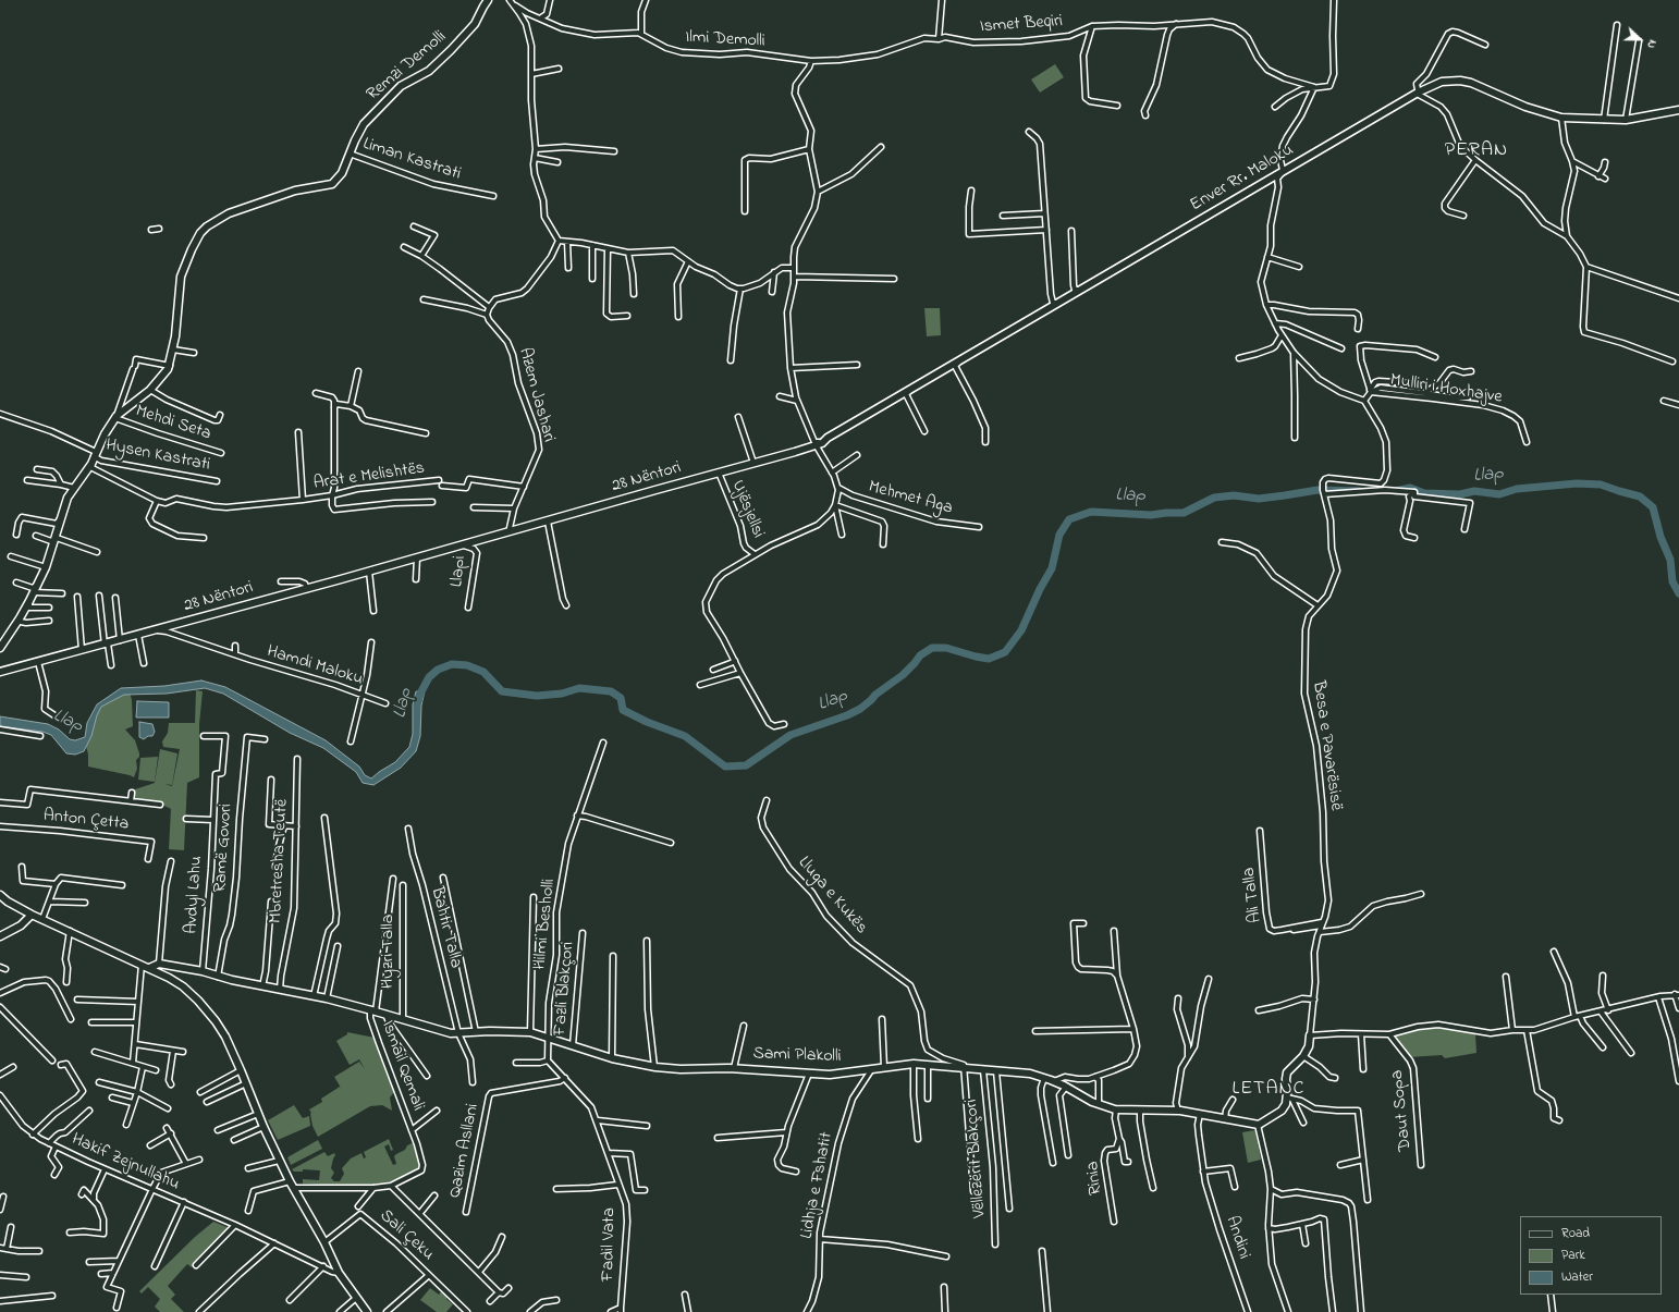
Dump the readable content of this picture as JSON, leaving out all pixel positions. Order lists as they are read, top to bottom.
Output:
{
  "streets": {
    "main road": [
      "Remzi Demolli",
      "Enver Rr. Maloku",
      "28 Nëntori",
      "Hyzri Talla",
      "Sami Plakolli"
    ],
    "street": [
      "Ismet Beqiri",
      "Ilmi Demolli",
      "Liman Kastrati",
      "Mulliri i Hoxhajve",
      "Azem Jashari",
      "Mehdi Seta",
      "Hysen Kastrati",
      "Arat e Melishtës",
      "Mehmet Aga",
      "Ujësjellsi",
      "Llapi",
      "Hamdi Maloku",
      "Besa e Pavarësisë",
      "Anton Çetta",
      "Ramë Govori",
      "Mbretresha Teutë",
      "Avdyl Lahu",
      "Ali Talla",
      "Lluga e Kukës",
      "Hilmi Besholli",
      "Bahtir Talla",
      "Fazli Blakçori",
      "Ismail Qemali",
      "Daut Sopa",
      "Qazim Asllani",
      "Vëllezërit Blakçori",
      "Hakif Zejnullahu",
      "Rinia",
      "Lidhja e Fshatit",
      "Sali Çeku",
      "Andini",
      "Fadil Vata"
    ]
  },
  "crossings": [
    ["Ismet Beqiri", "Ilmi Demolli"],
    ["Remzi Demolli", "Liman Kastrati"],
    ["Remzi Demolli", "Mehdi Seta"],
    ["Remzi Demolli", "Hysen Kastrati"],
    ["Enver Rr. Maloku", "28 Nëntori"],
    ["Azem Jashari", "28 Nëntori"],
    ["28 Nëntori", "Ujësjellsi"],
    ["28 Nëntori", "Llapi"],
    ["28 Nëntori", "Hamdi Maloku"],
    ["Besa e Pavarësisë", "Ali Talla"],
    ["Ramë Govori", "Hyzri Talla"],
    ["Mbretresha Teutë", "Hyzri Talla"],
    ["Avdyl Lahu", "Hyzri Talla"],
    ["Lluga e Kukës", "Sami Plakolli"],
    ["Hilmi Besholli", "Hyzri Talla"],
    ["Hilmi Besholli", "Sami Plakolli"],
    ["Bahtir Talla", "Hyzri Talla"],
    ["Hyzri Talla", "Sami Plakolli"],
    ["Hyzri Talla", "Ismail Qemali"],
    ["Fazli Blakçori", "Sami Plakolli"],
    ["Sami Plakolli", "Vëllezërit Blakçori"],
    ["Sami Plakolli", "Rinia"],
    ["Sami Plakolli", "Lidhja e Fshatit"],
    ["Sami Plakolli", "Andini"],
    ["Qazim Asllani", "Fadil Vata"]
  ],
  "districts": ["PERAN", "LETANC"],
  "water": ["Llap"],
  "legend": ["Road", "Park", "Water"],
  "north": "right"
}
